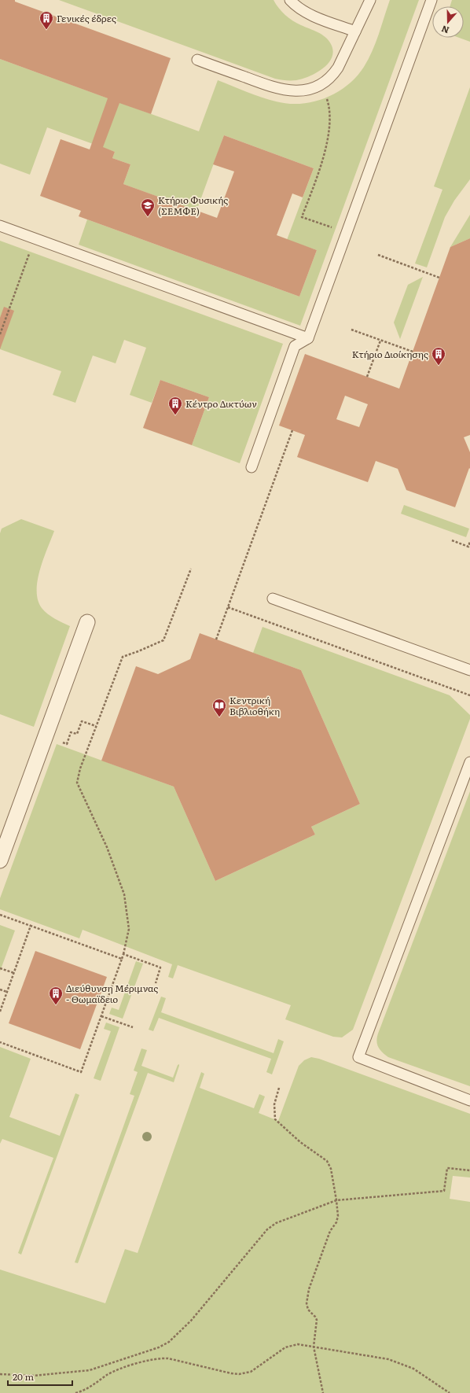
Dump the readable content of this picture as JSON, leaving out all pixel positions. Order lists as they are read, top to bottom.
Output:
{
  "places": {
    "building": [
      "Γενικές έδρες",
      "Κτήριο Διοίκησης",
      "Κέντρο Δικτύων",
      "Διεύθυνση Μέριμνας - Θωμαϊδειο"
    ],
    "school or university": ["Κτήριο Φυσικής (ΣΕΜΦΕ)"],
    "library": ["Κεντρική Βιβλιοθήκη"]
  },
  "scale_bar": "20 m",
  "north": "bottom"
}
